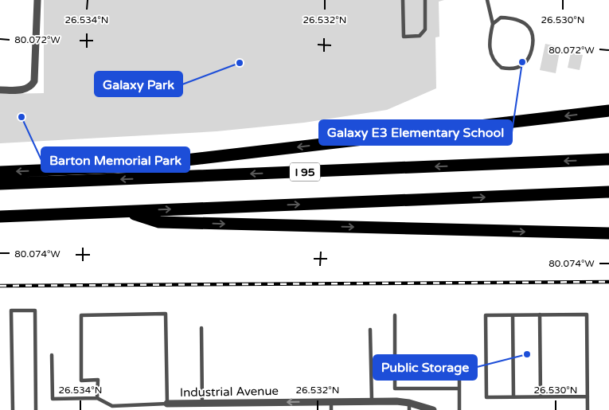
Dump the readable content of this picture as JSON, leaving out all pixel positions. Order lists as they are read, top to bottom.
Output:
{
  "streets": {
    "highway": ["I 95"],
    "street": ["Industrial Avenue"]
  },
  "one_way": ["Industrial Avenue"],
  "places": [
    "Galaxy E3 Elementary School",
    "Galaxy Park",
    "Barton Memorial Park",
    "Public Storage"
  ],
  "coordinates": [
    "26.534°N",
    "26.532°N",
    "26.530°N",
    "80.072°W",
    "80.074°W"
  ]
}
